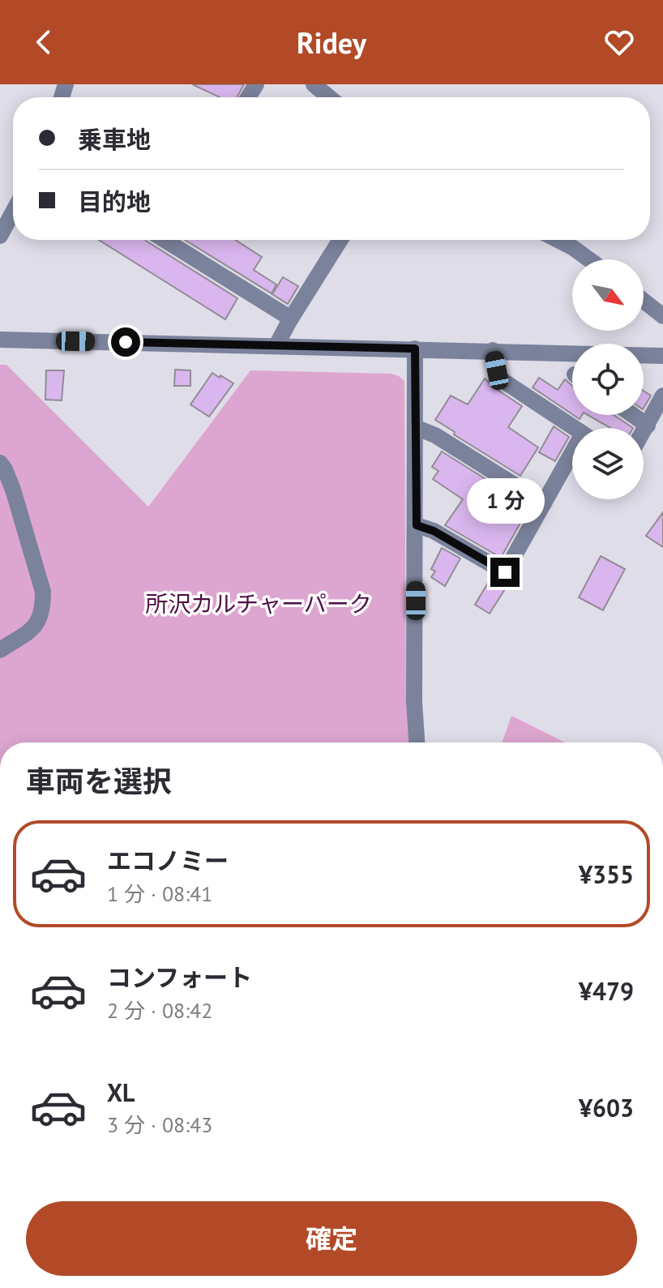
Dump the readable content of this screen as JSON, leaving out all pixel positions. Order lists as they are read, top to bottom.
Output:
{
  "parks": ["所沢カルチャーパーク"],
  "north": "bottom right",
  "page": {
    "header": "Ridey",
    "banner": ["乗車地", "目的地"],
    "bubble": "1 分",
    "heading": "車両を選択",
    "list": [
      {
        "name": "エコノミー",
        "note": "1 分 · 08:41",
        "value": "¥355"
      },
      {
        "name": "コンフォート",
        "note": "2 分 · 08:42",
        "value": "¥479"
      },
      {
        "name": "XL",
        "note": "3 分 · 08:43",
        "value": "¥603"
      }
    ],
    "buttons": "確定"
  }
}
